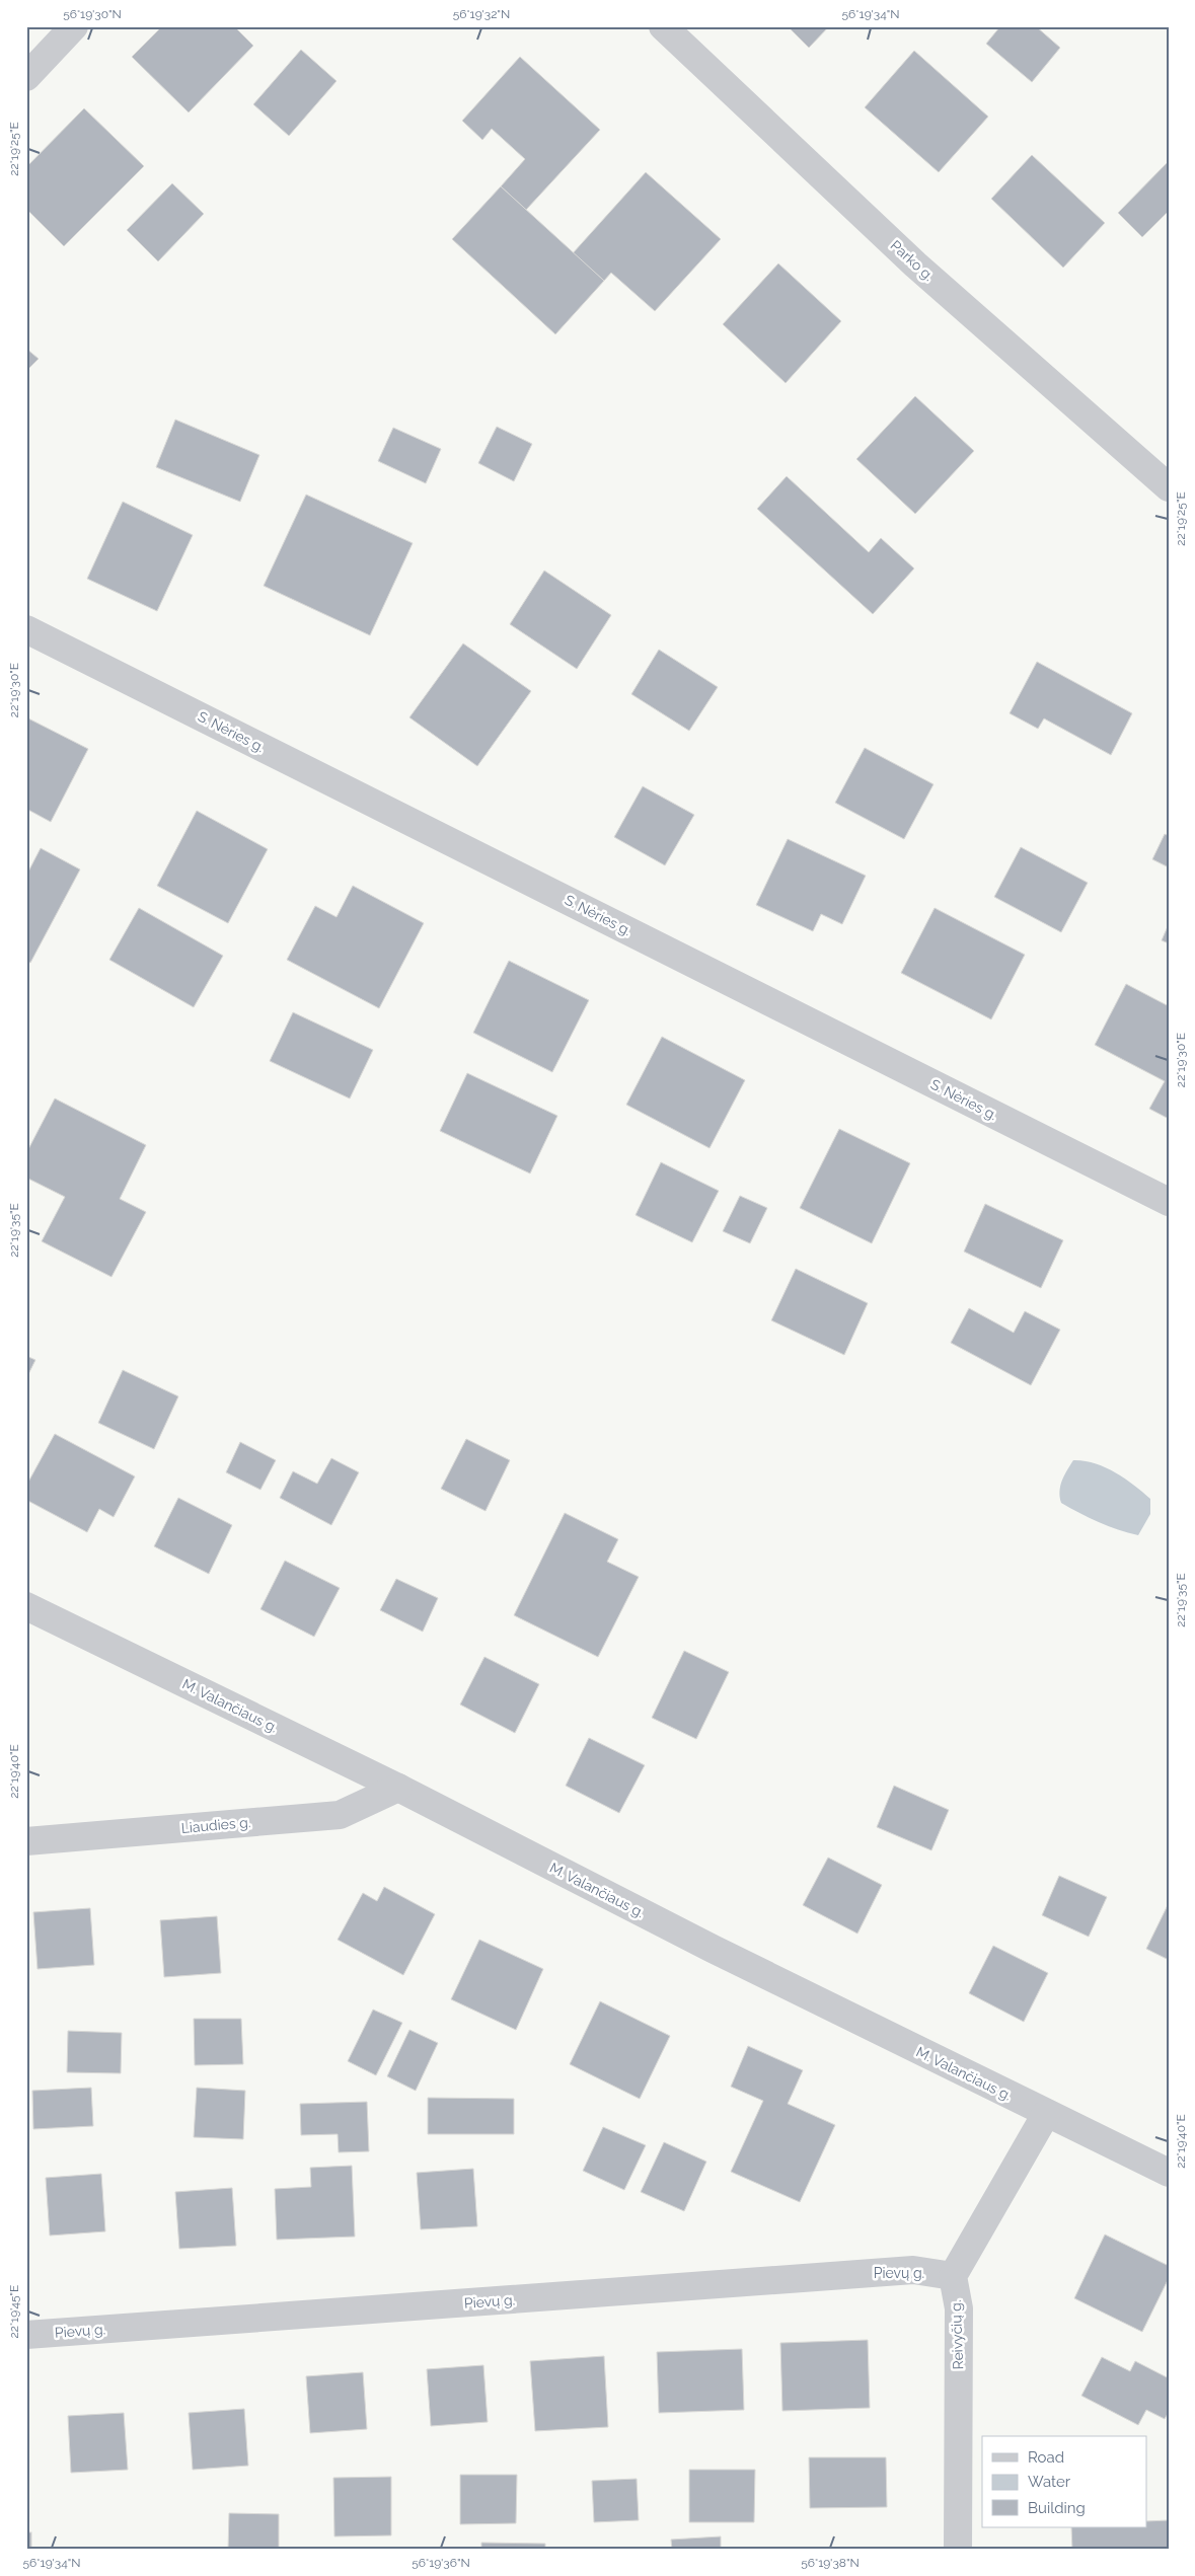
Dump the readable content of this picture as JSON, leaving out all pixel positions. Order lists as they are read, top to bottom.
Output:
{
  "streets": {
    "street": [
      "Parko g.",
      "S. Nėries g.",
      "M. Valančiaus g.",
      "Liaudies g.",
      "Pievų g.",
      "Reivyčių g."
    ]
  },
  "crossings": [
    ["M. Valančiaus g.", "Liaudies g."],
    ["Pievų g.", "Reivyčių g."]
  ],
  "legend": ["Road", "Water", "Building"],
  "coordinates": [
    "56°19'30\"N",
    "56°19'32\"N",
    "56°19'34\"N",
    "22°19'25\"E",
    "22°19'30\"E",
    "22°19'35\"E",
    "22°19'40\"E",
    "22°19'45\"E",
    "56°19'36\"N",
    "56°19'38\"N"
  ]
}
